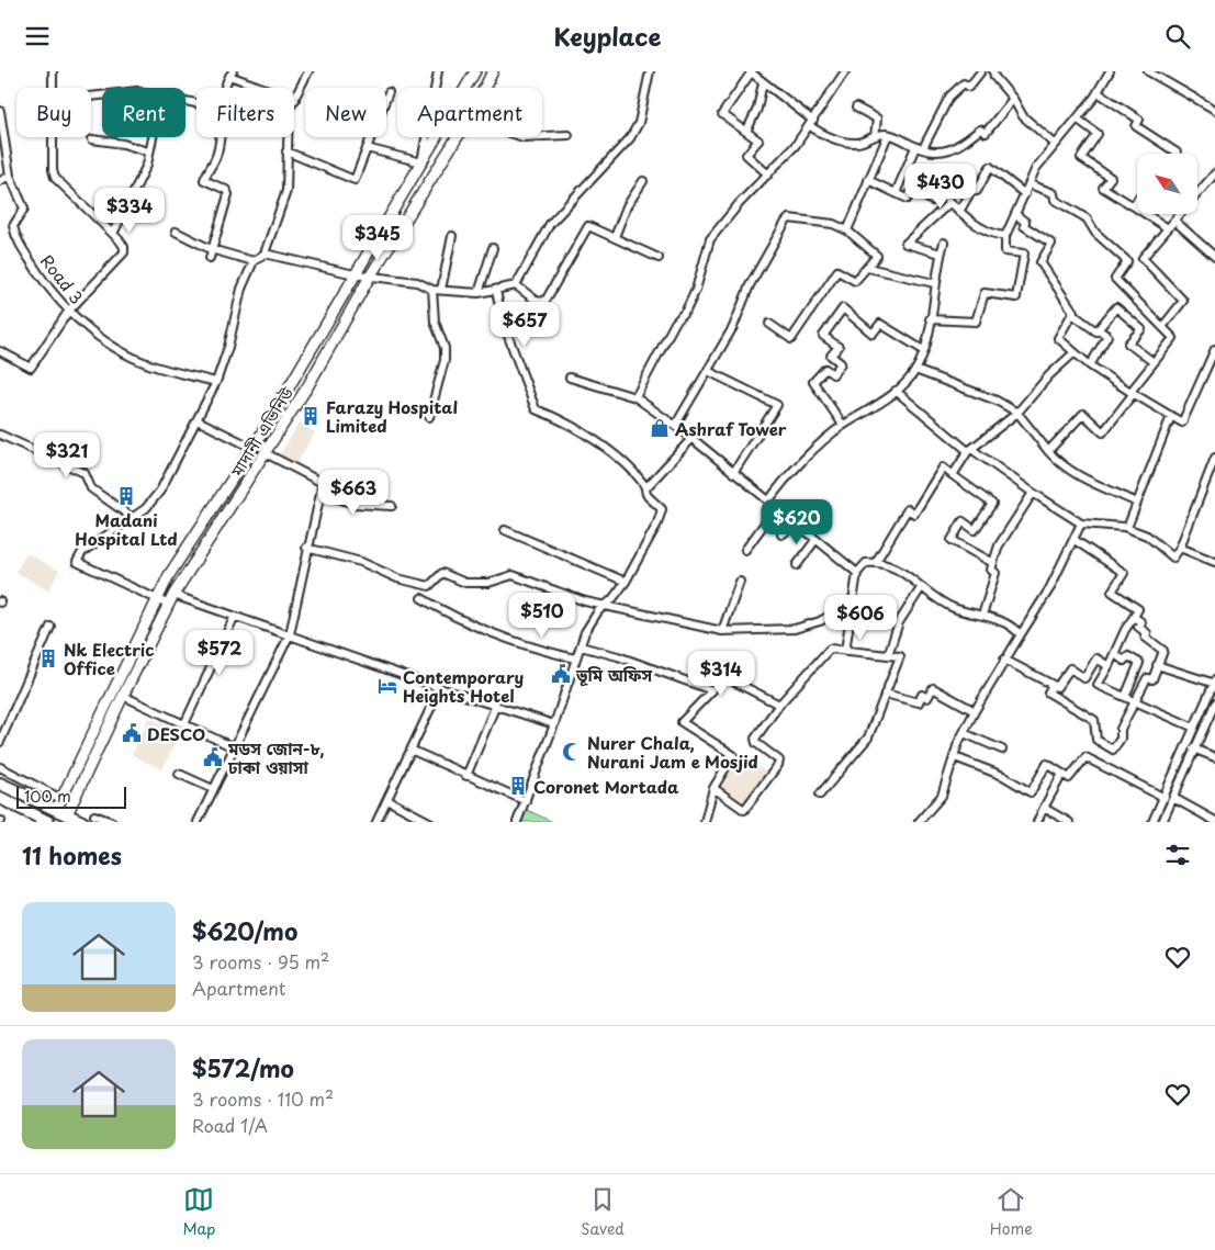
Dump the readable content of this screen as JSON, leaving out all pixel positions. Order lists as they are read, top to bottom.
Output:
{
  "streets": {
    "main road": ["মাদানী এভিনিউ"],
    "street": ["Road 3"]
  },
  "places": {
    "building": [
      "Farazy Hospital Limited",
      "Madani Hospital Ltd",
      "Nk Electric Office",
      "Coronet Mortada"
    ],
    "shop": ["Ashraf Tower"],
    "public building": ["ভূমি অফিস", "DESCO", "মডস জোন-৮, ঢাকা ওয়াসা"],
    "hotel": ["Contemporary Heights Hotel"],
    "mosque": ["Nurer Chala, Nurani Jam e Mosjid"]
  },
  "scale_bar": "100 m",
  "north": "top left",
  "page": {
    "header": "Keyplace",
    "chip": [
      "Buy",
      "Rent",
      "Filters",
      "New",
      "Apartment"
    ],
    "price": [
      "$430",
      "$334",
      "$345",
      "$657",
      "$321",
      "$663",
      "$620",
      "$510",
      "$606",
      "$572",
      "$314"
    ],
    "scale": "100 m",
    "heading": "11 homes",
    "list": [
      {
        "name": "$620/mo",
        "note": "3 rooms · 95 m² · Apartment"
      },
      {
        "name": "$572/mo",
        "note": "3 rooms · 110 m² · Road 1/A"
      }
    ],
    "tabs": ["Map", "Saved", "Home"]
  }
}
